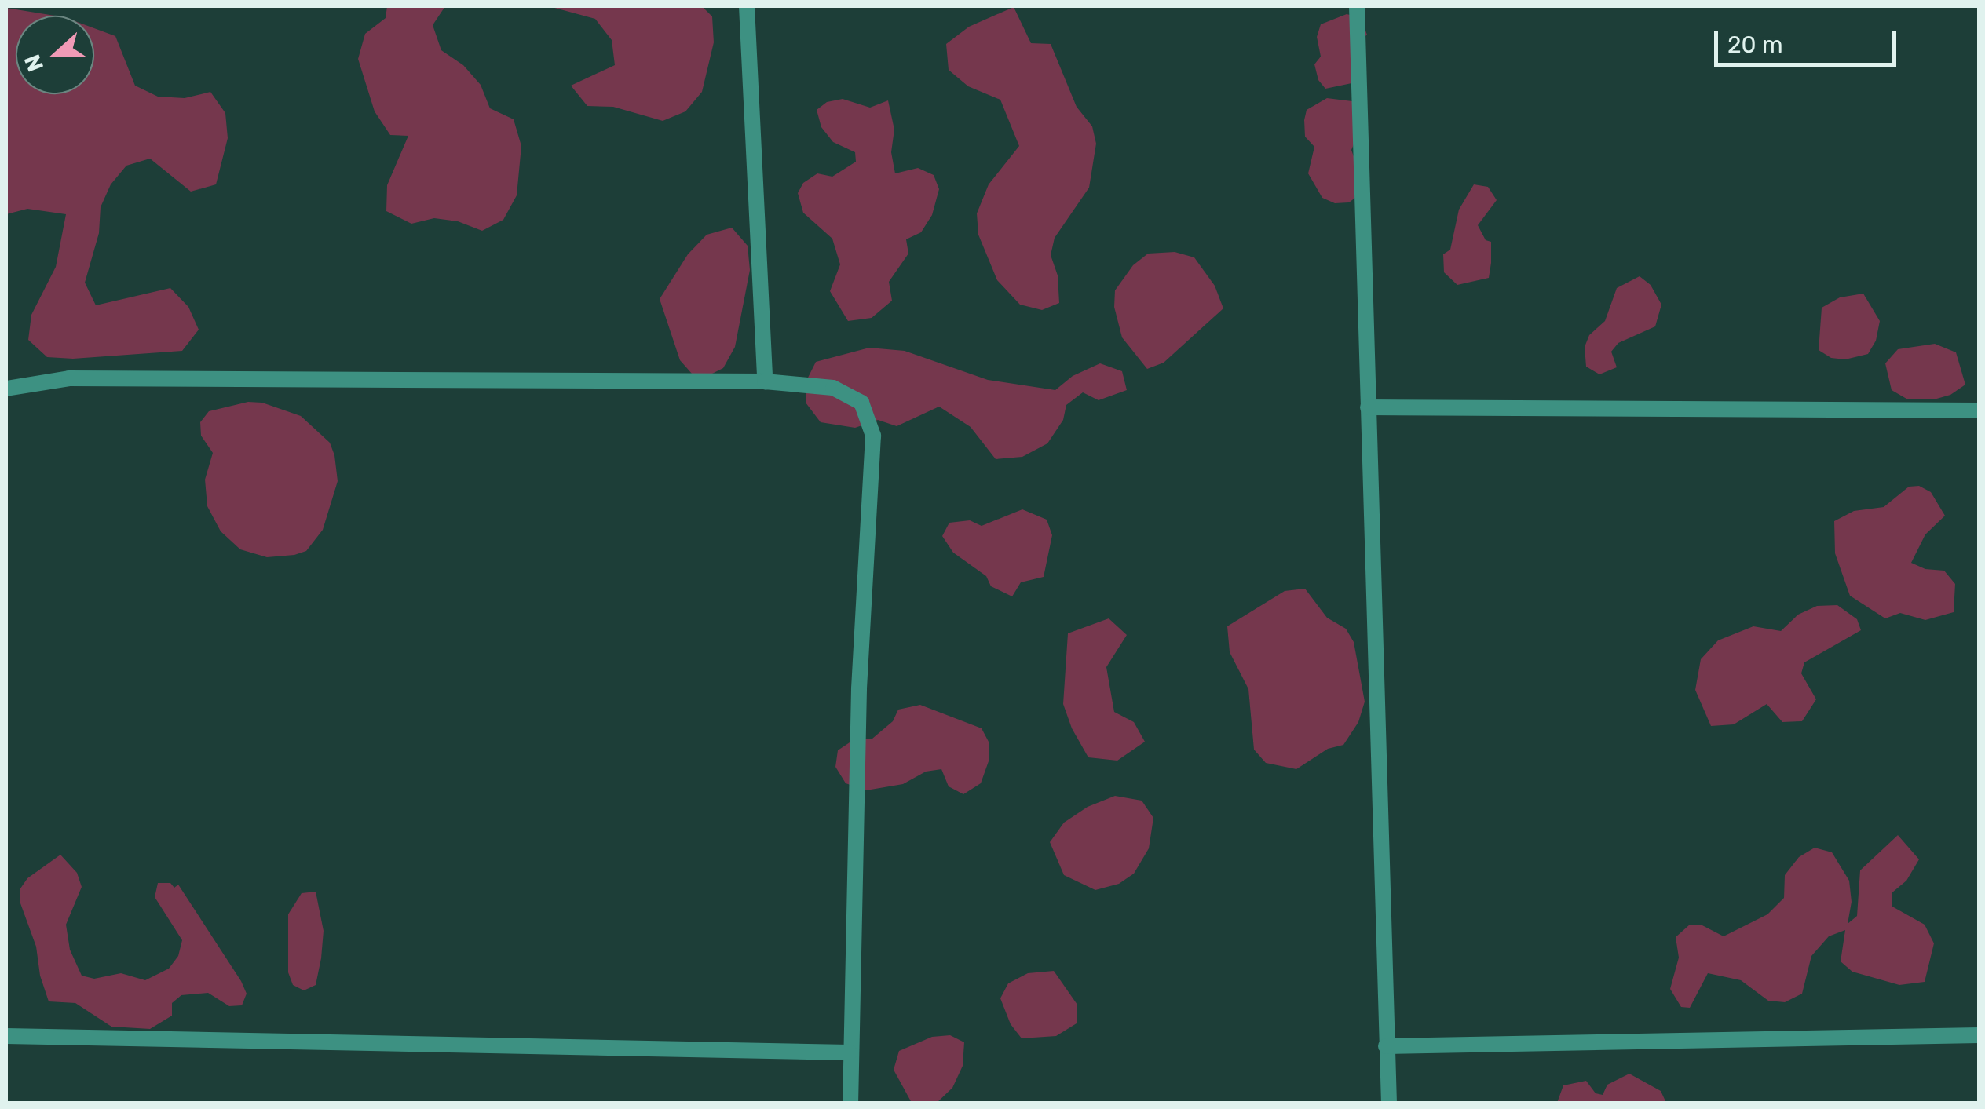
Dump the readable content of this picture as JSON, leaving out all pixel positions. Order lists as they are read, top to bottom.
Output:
{
  "scale_bar": "20 m",
  "north": "left"
}
